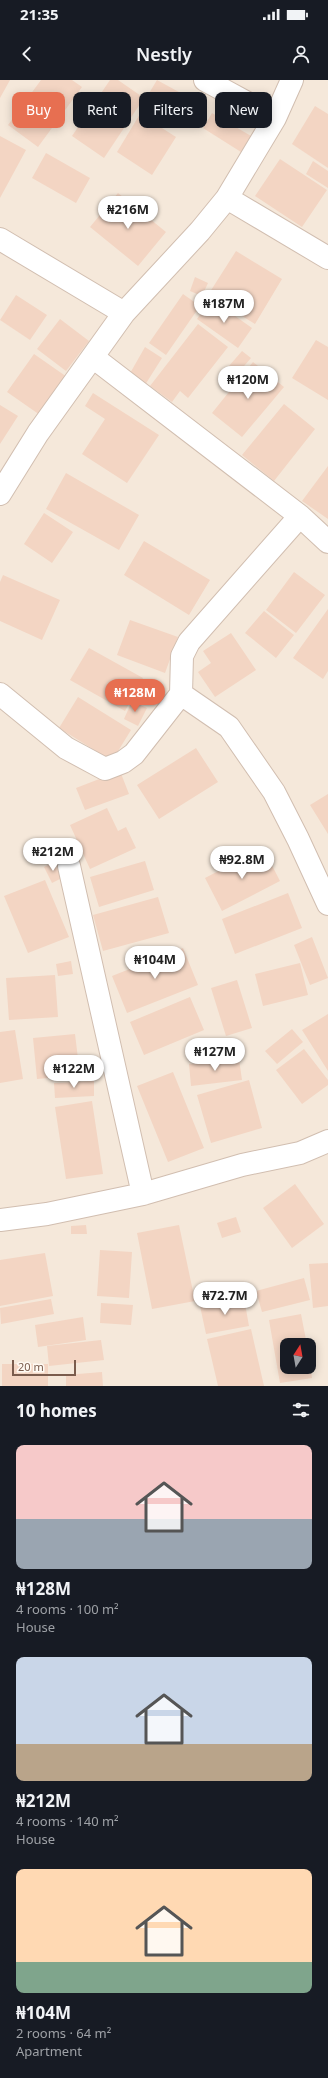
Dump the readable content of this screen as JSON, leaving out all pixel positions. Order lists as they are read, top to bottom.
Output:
{
  "scale_bar": "20 m",
  "north": "top",
  "page": {
    "status": "21:35",
    "header": "Nestly",
    "chip": [
      "Buy",
      "Rent",
      "Filters",
      "New"
    ],
    "price": [
      "₦216M",
      "₦187M",
      "₦120M",
      "₦128M",
      "₦212M",
      "₦92.8M",
      "₦104M",
      "₦127M",
      "₦122M",
      "₦72.7M"
    ],
    "scale": "20 m",
    "heading": "10 homes",
    "list": [
      {
        "name": "₦128M",
        "note": "4 rooms · 100 m² · House"
      },
      {
        "name": "₦212M",
        "note": "4 rooms · 140 m² · House"
      },
      {
        "name": "₦104M",
        "note": "2 rooms · 64 m² · Apartment"
      }
    ]
  }
}
